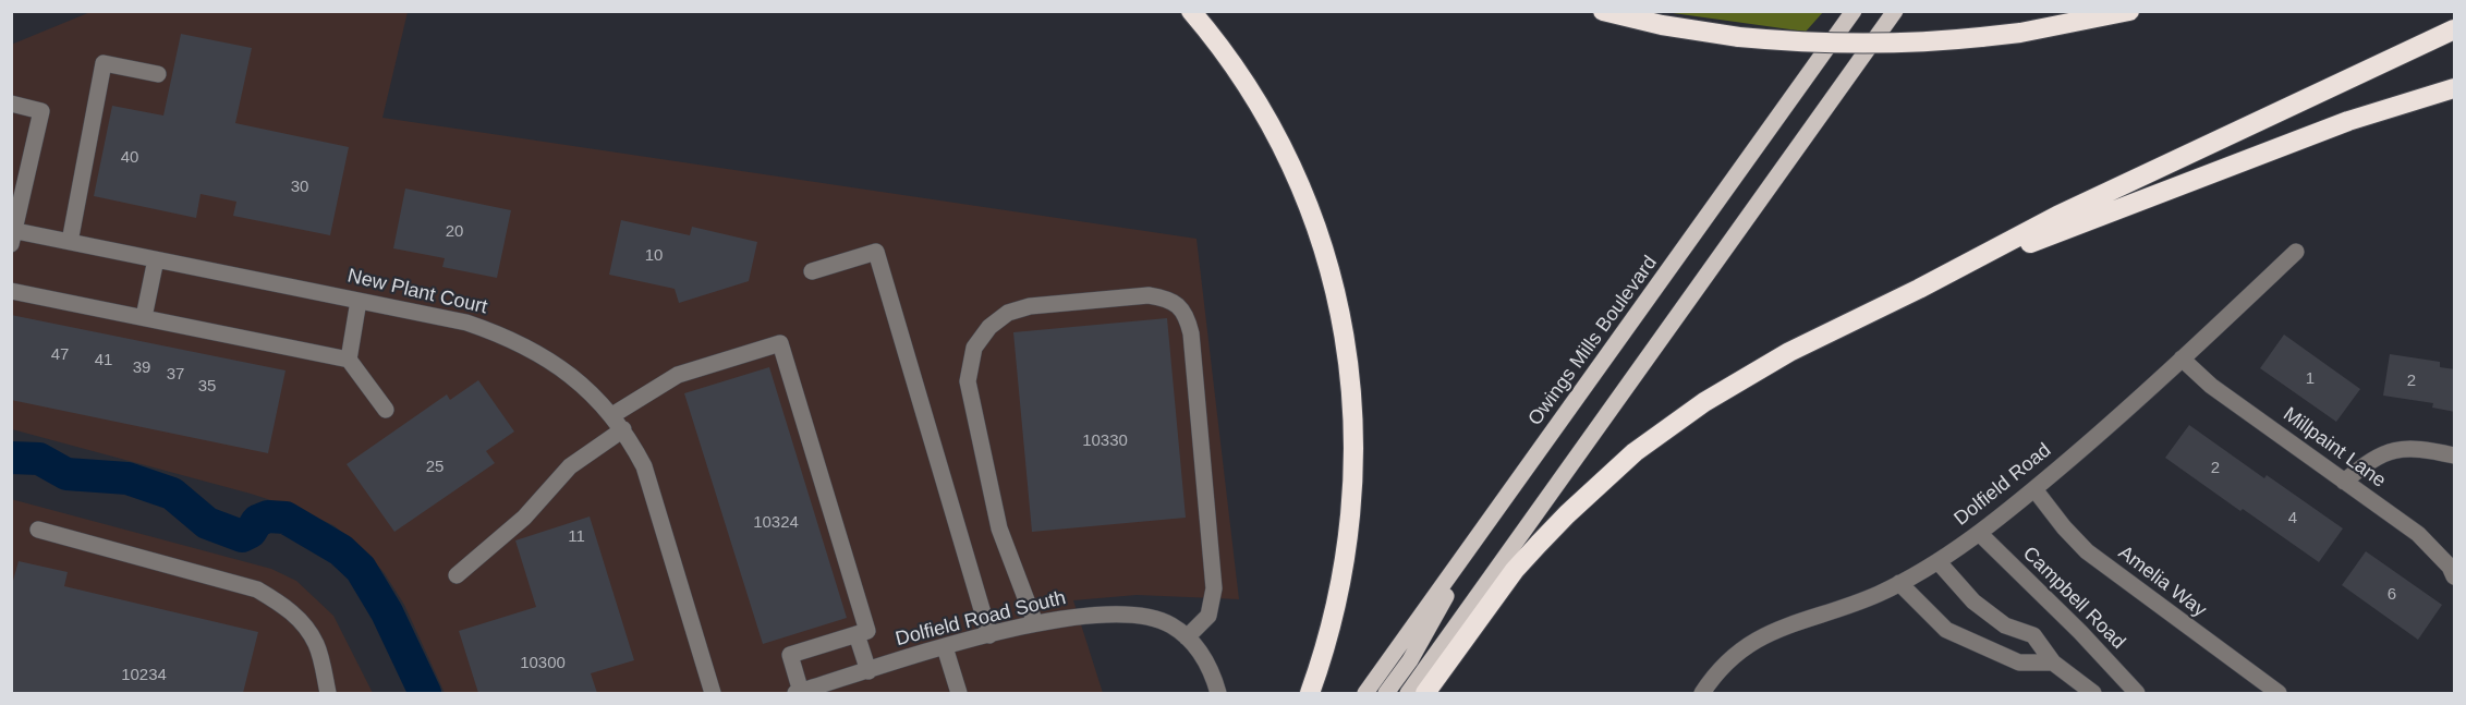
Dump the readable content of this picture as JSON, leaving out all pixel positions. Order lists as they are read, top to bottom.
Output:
{
  "streets": {
    "main road": ["Owings Mills Boulevard"],
    "street": [
      "New Plant Court",
      "Millpaint Lane",
      "Dolfield Road",
      "Amelia Way",
      "Campbell Road",
      "Dolfield Road South"
    ]
  },
  "crossings": [
    ["Millpaint Lane", "Dolfield Road"],
    ["Dolfield Road", "Amelia Way"],
    ["Dolfield Road", "Campbell Road"]
  ],
  "house_numbers": [
    "40",
    "30",
    "20",
    "10",
    "47",
    "41",
    "39",
    "37",
    "1",
    "2",
    "35",
    "10330",
    "25",
    "2",
    "4",
    "10324",
    "11",
    "6",
    "10300",
    "10234"
  ]
}
